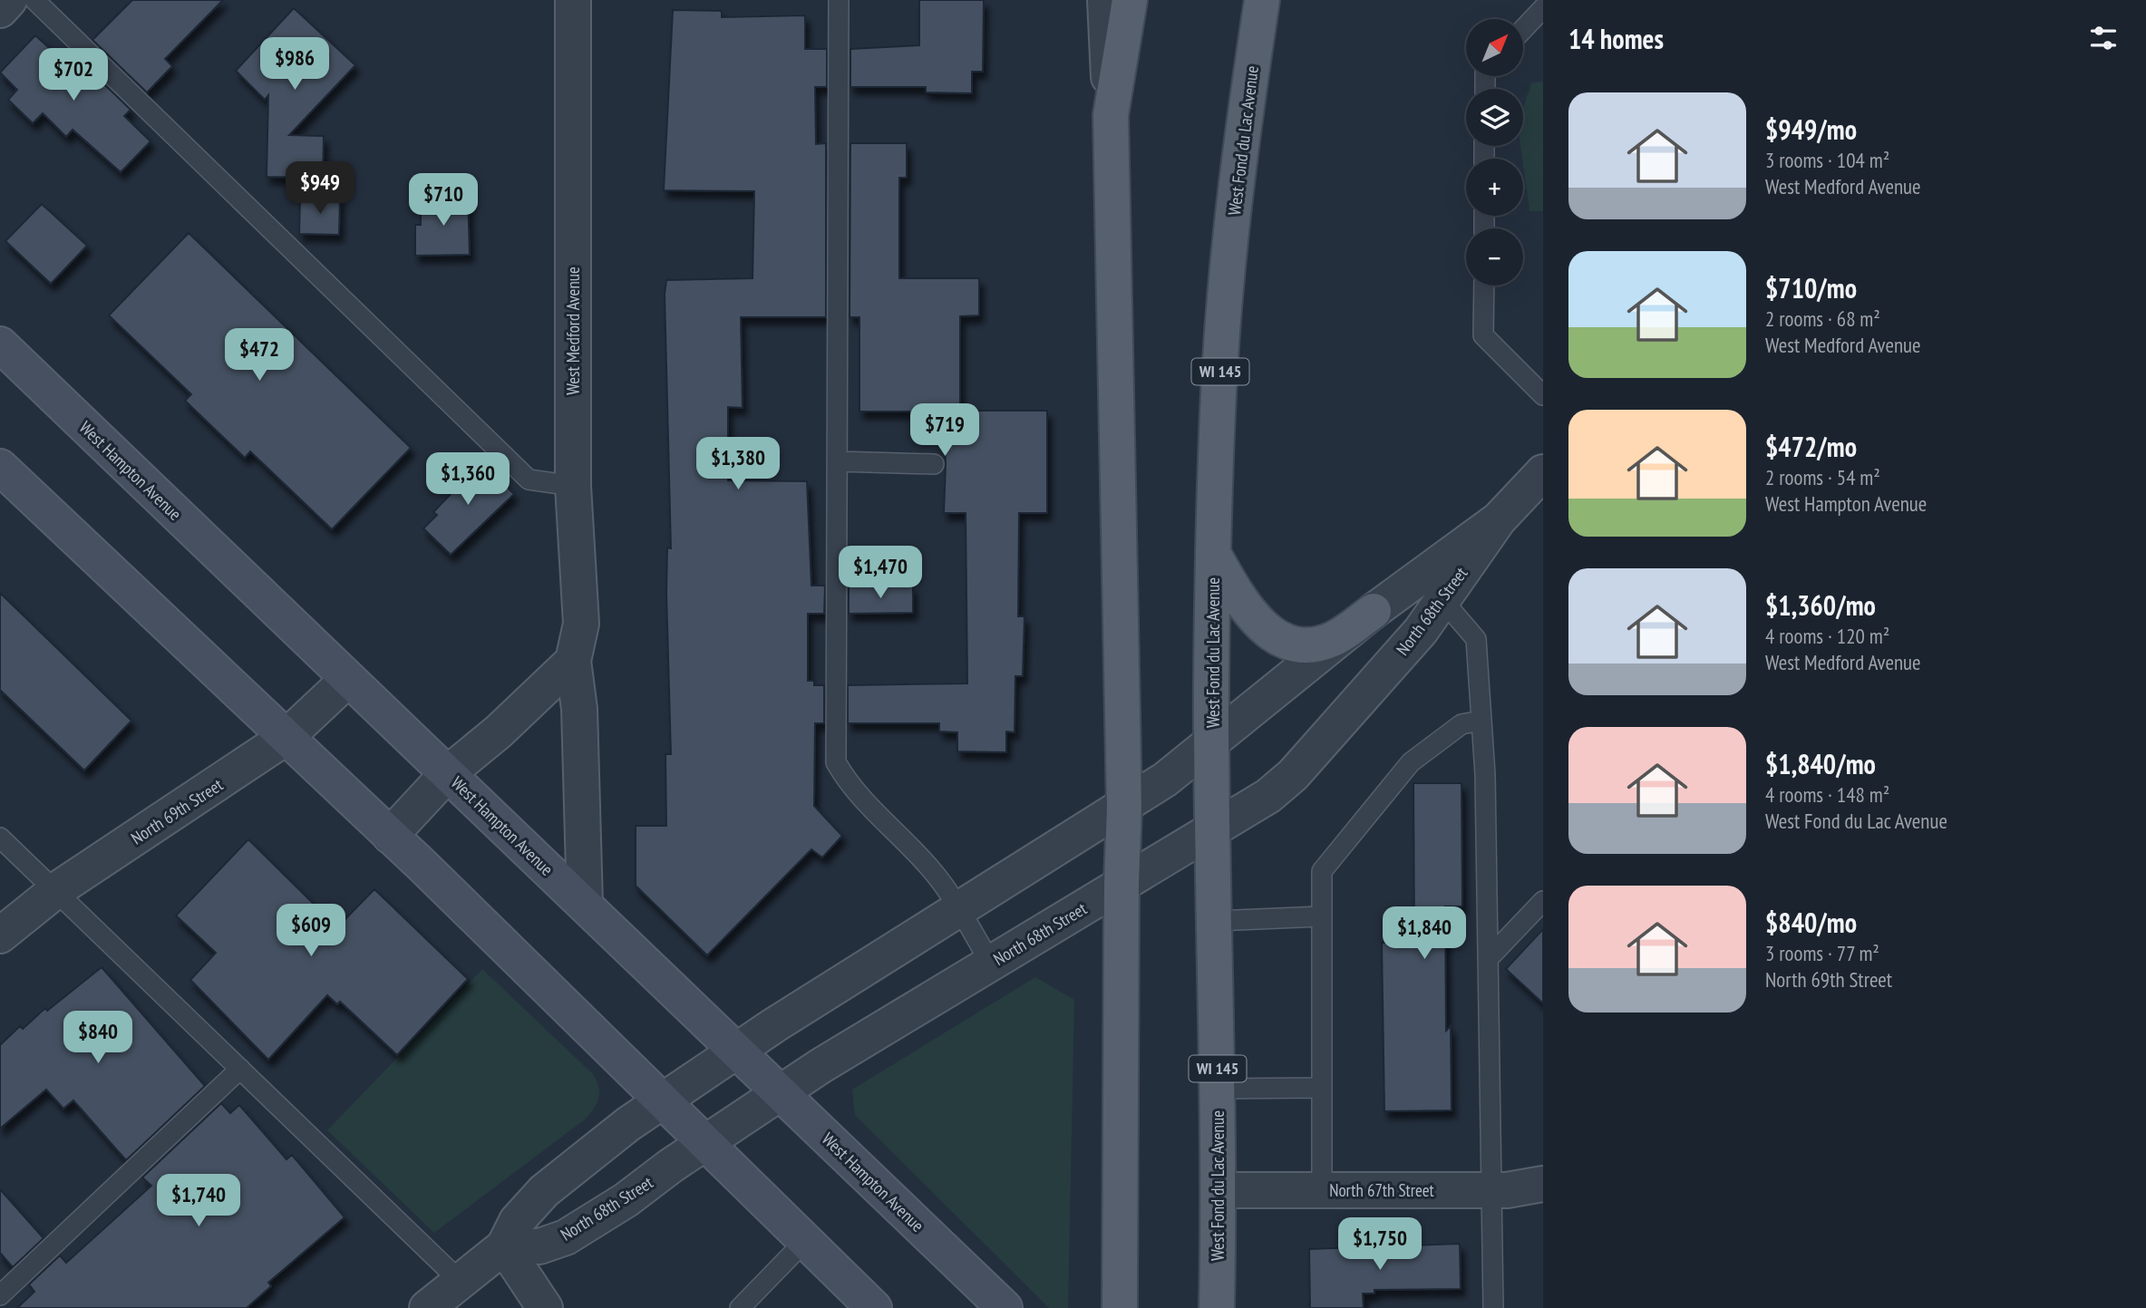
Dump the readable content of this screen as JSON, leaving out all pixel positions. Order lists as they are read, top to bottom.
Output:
{
  "streets": {
    "main road": ["West Fond du Lac Avenue", "WI 145", "West Hampton Avenue"],
    "street": [
      "West Medford Avenue",
      "North 68th Street",
      "North 69th Street",
      "North 67th Street"
    ]
  },
  "crossings": [
    ["West Fond du Lac Avenue", "North 68th Street"],
    ["West Fond du Lac Avenue", "North 67th Street"],
    ["West Medford Avenue", "West Hampton Avenue"],
    ["West Hampton Avenue", "North 68th Street"],
    ["West Hampton Avenue", "North 69th Street"]
  ],
  "north": "top right",
  "page": {
    "heading": "14 homes",
    "map_buttons": ["+", "−"],
    "price": [
      "$986",
      "$702",
      "$949",
      "$710",
      "$472",
      "$719",
      "$1,380",
      "$1,360",
      "$1,470",
      "$609",
      "$1,840",
      "$840",
      "$1,740",
      "$1,750"
    ],
    "list": [
      {
        "name": "$949/mo",
        "note": "3 rooms · 104 m² · West Medford Avenue"
      },
      {
        "name": "$710/mo",
        "note": "2 rooms · 68 m² · West Medford Avenue"
      },
      {
        "name": "$472/mo",
        "note": "2 rooms · 54 m² · West Hampton Avenue"
      },
      {
        "name": "$1,360/mo",
        "note": "4 rooms · 120 m² · West Medford Avenue"
      },
      {
        "name": "$1,840/mo",
        "note": "4 rooms · 148 m² · West Fond du Lac Avenue"
      },
      {
        "name": "$840/mo",
        "note": "3 rooms · 77 m² · North 69th Street"
      }
    ]
  }
}
